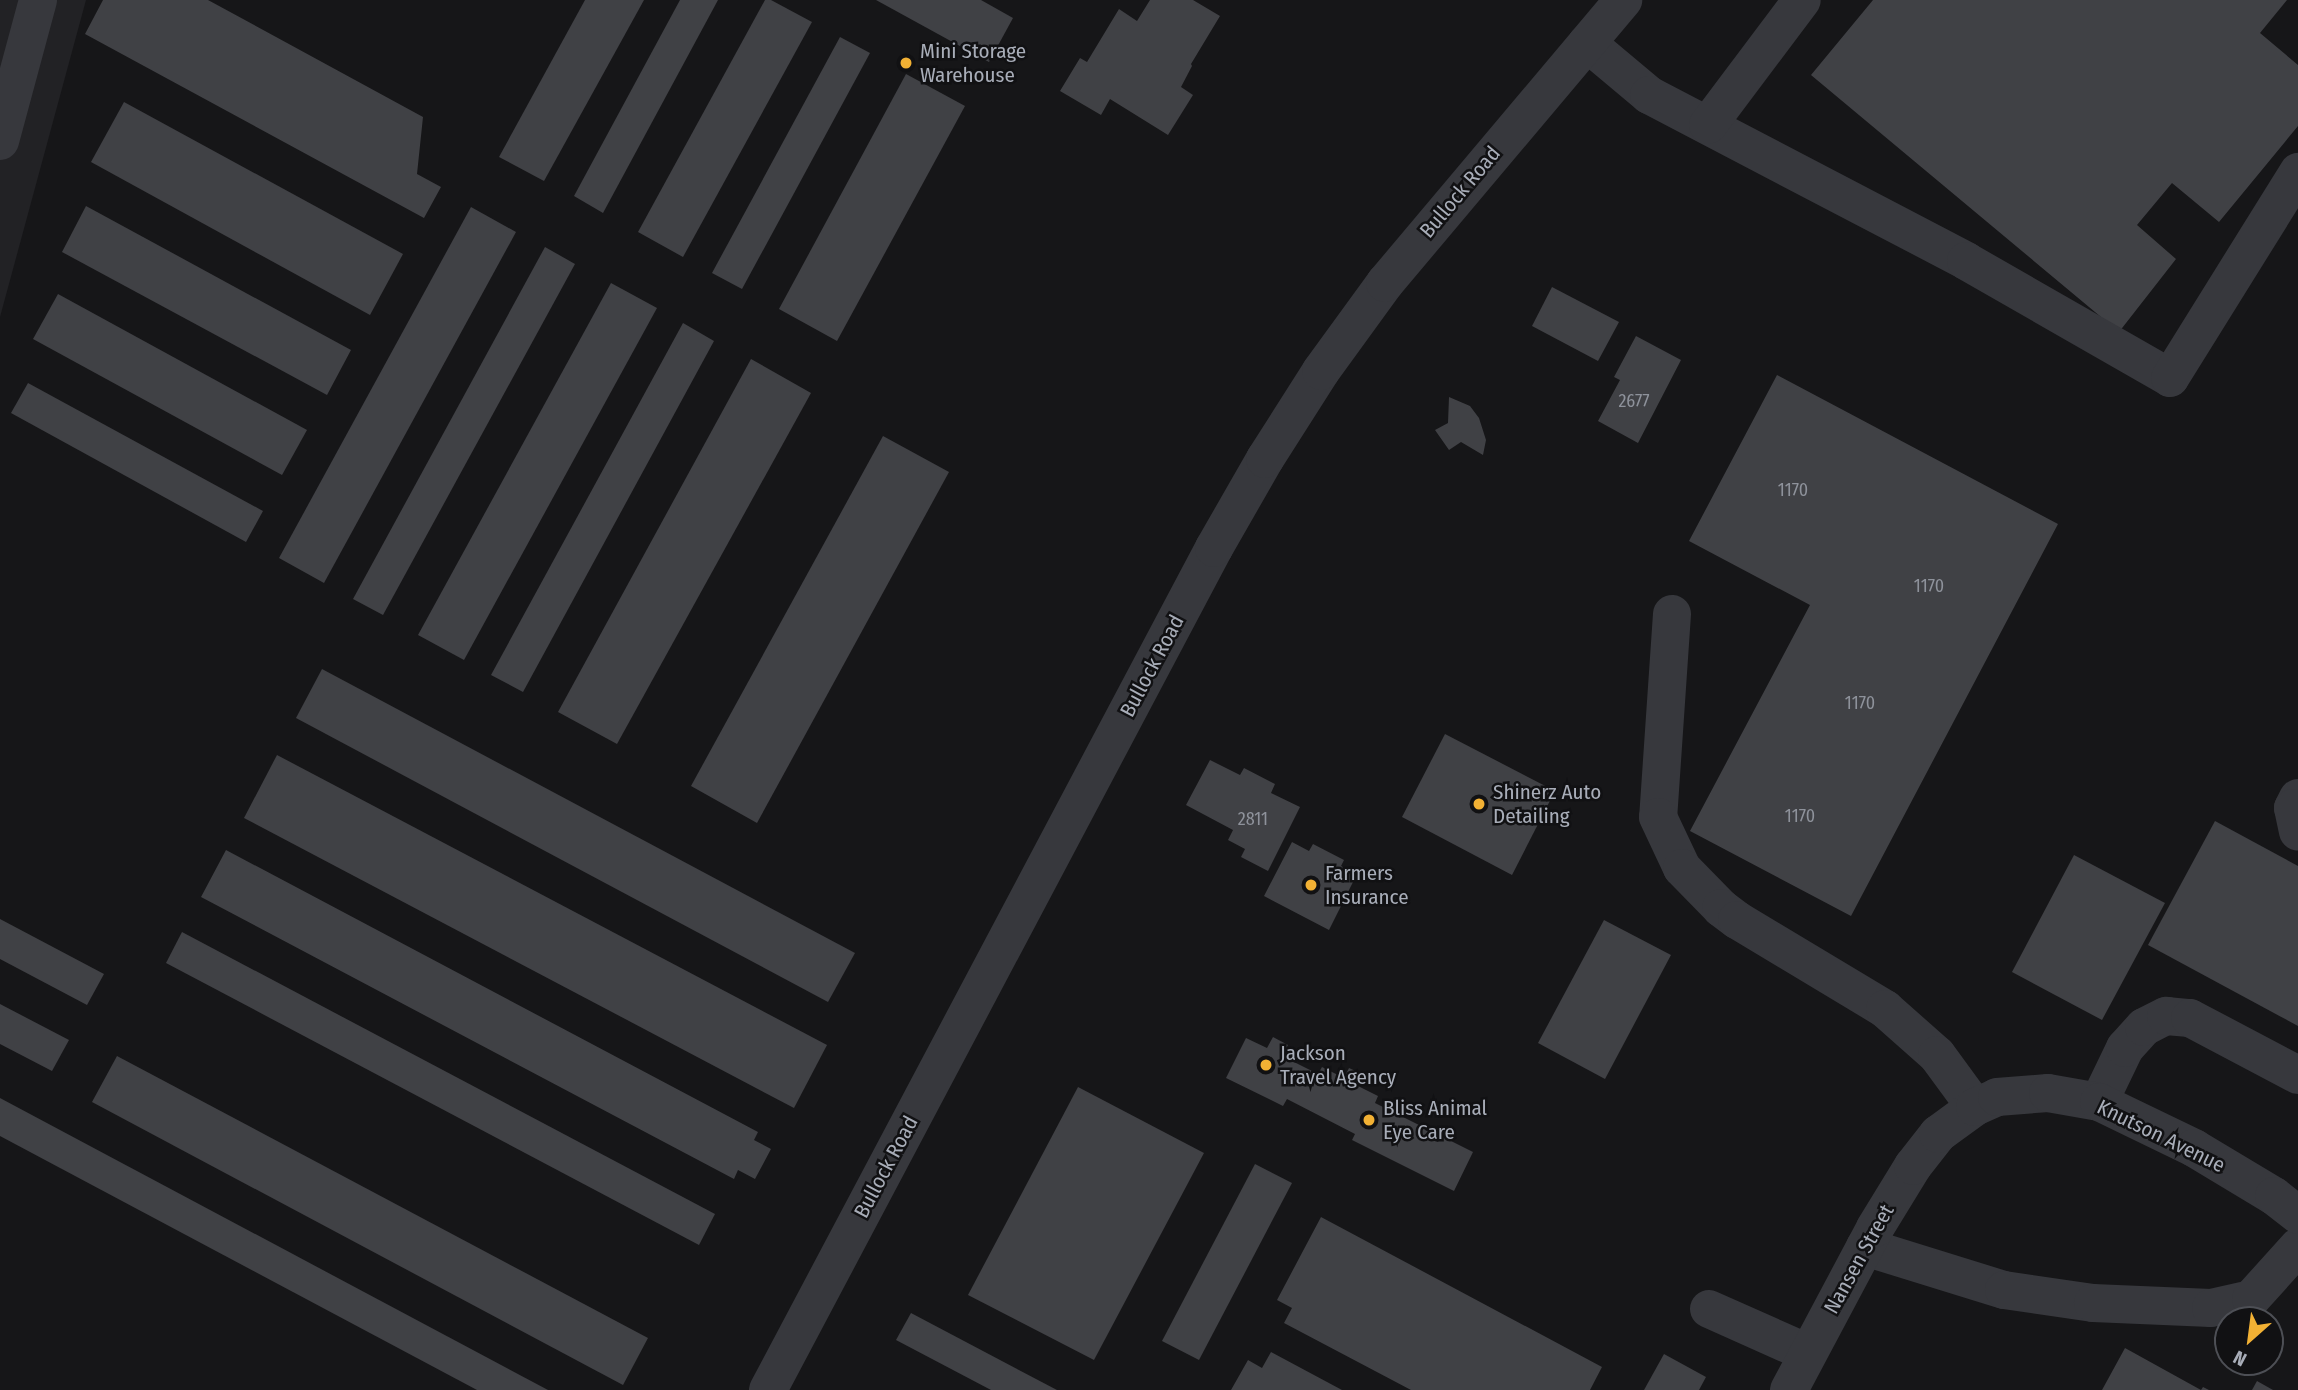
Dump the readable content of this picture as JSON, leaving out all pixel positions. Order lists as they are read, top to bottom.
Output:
{
  "streets": {
    "street": ["Bullock Road", "Knutson Avenue", "Nansen Street"]
  },
  "crossings": [
    ["Knutson Avenue", "Nansen Street"]
  ],
  "places": [
    "Mini Storage Warehouse",
    "Shinerz Auto Detailing",
    "Farmers Insurance",
    "Jackson Travel Agency",
    "Bliss Animal Eye Care"
  ],
  "house_numbers": [
    "2677",
    "1170",
    "1170",
    "1170",
    "1170",
    "2811"
  ],
  "north": "bottom left"
}
